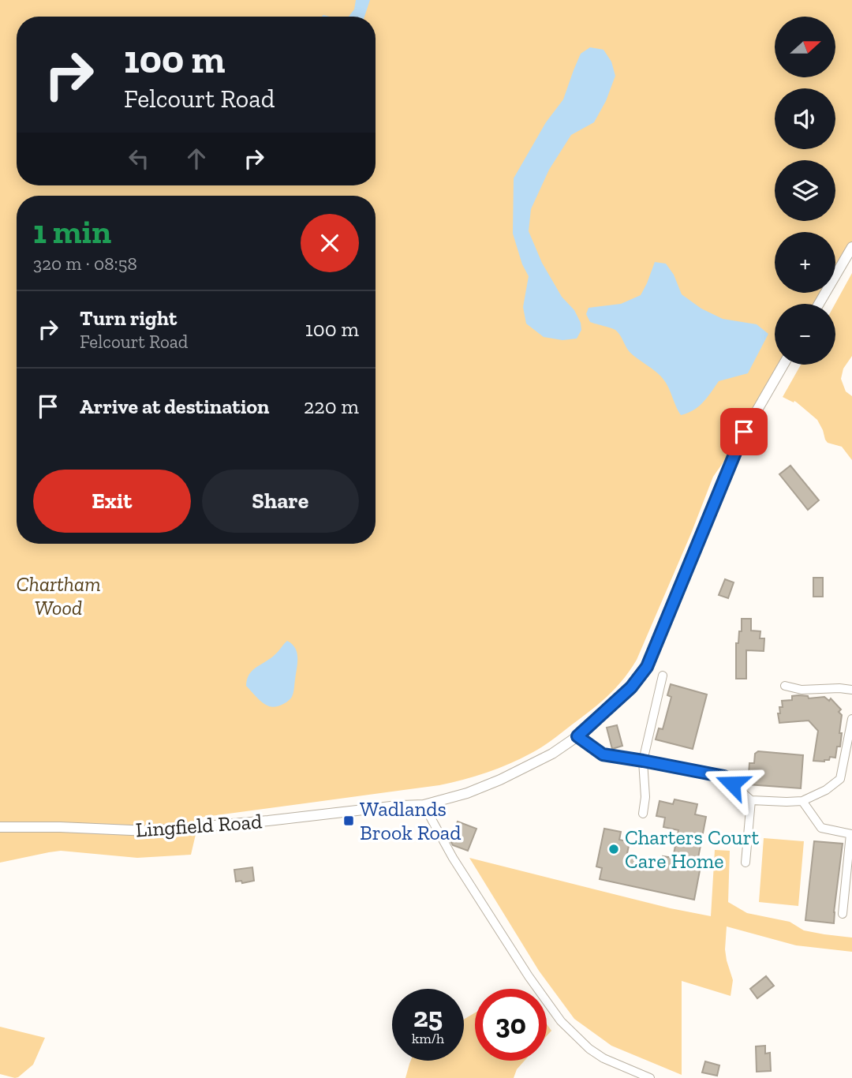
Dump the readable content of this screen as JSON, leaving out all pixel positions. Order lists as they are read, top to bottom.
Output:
{
  "streets": {
    "street": ["Lingfield Road"]
  },
  "parks": ["Chartham Wood"],
  "places": {
    "transit": ["Wadlands Brook Road"],
    "other": ["Charters Court Care Home"]
  },
  "north": "right",
  "page": {
    "map_buttons": ["+", "−"],
    "turn": ["100 m", "Felcourt Road"],
    "heading": ["1 min", "320 m · 08:58"],
    "list": [
      {
        "name": "Turn right",
        "note": "Felcourt Road",
        "value": "100 m"
      },
      {
        "name": "Arrive at destination",
        "value": "220 m"
      }
    ],
    "buttons": ["Exit", "Share"],
    "speed": "25 km/h",
    "limit": "30"
  }
}
